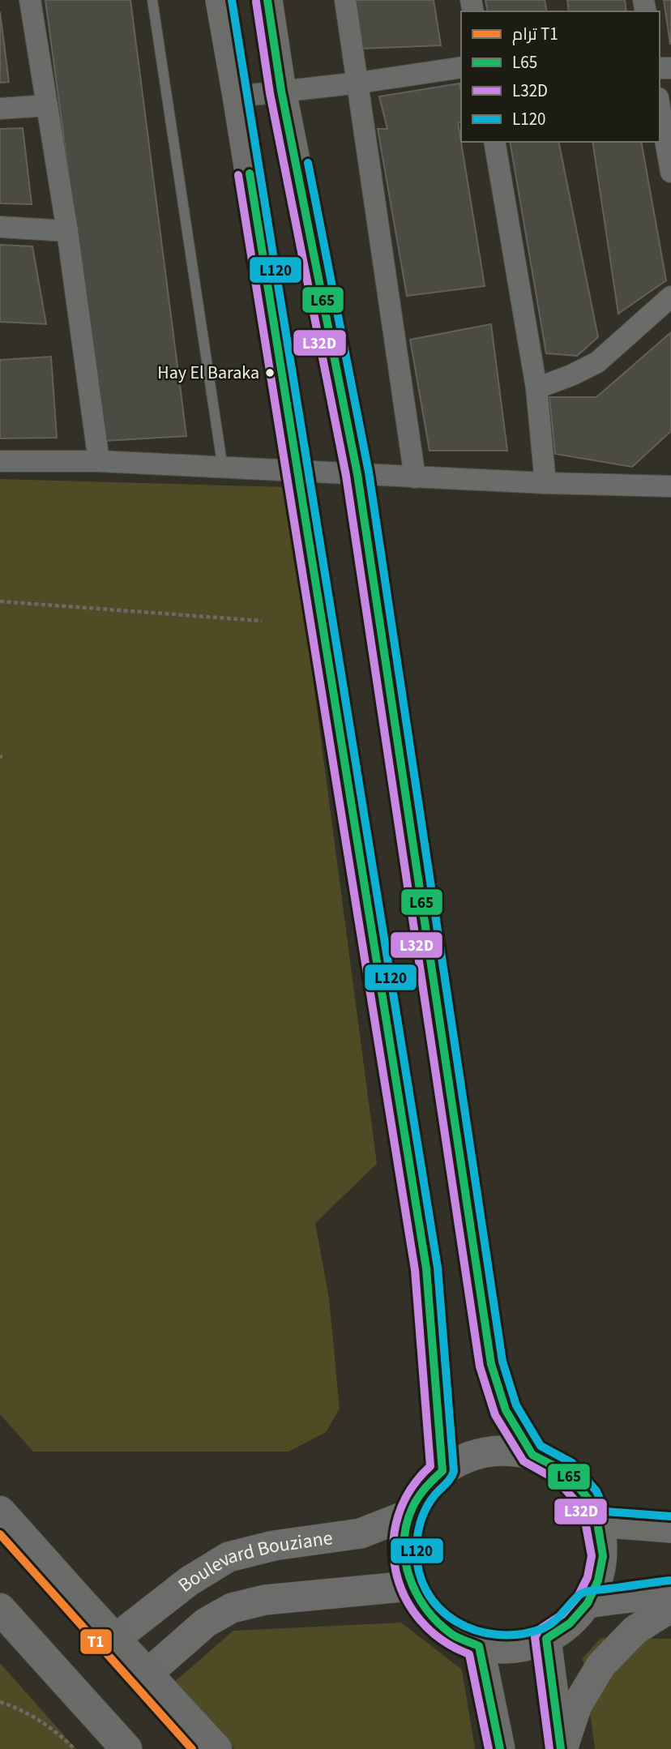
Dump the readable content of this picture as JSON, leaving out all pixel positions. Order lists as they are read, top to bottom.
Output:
{
  "streets": {
    "main road": ["Boulevard Bouziane"]
  },
  "places": ["Hay El Baraka"],
  "lines": [
    "transit line L65",
    "transit line L120",
    "transit line L32D",
    "tram line T1"
  ],
  "legend": [
    "ترام T1",
    "L65",
    "L32D",
    "L120"
  ]
}
